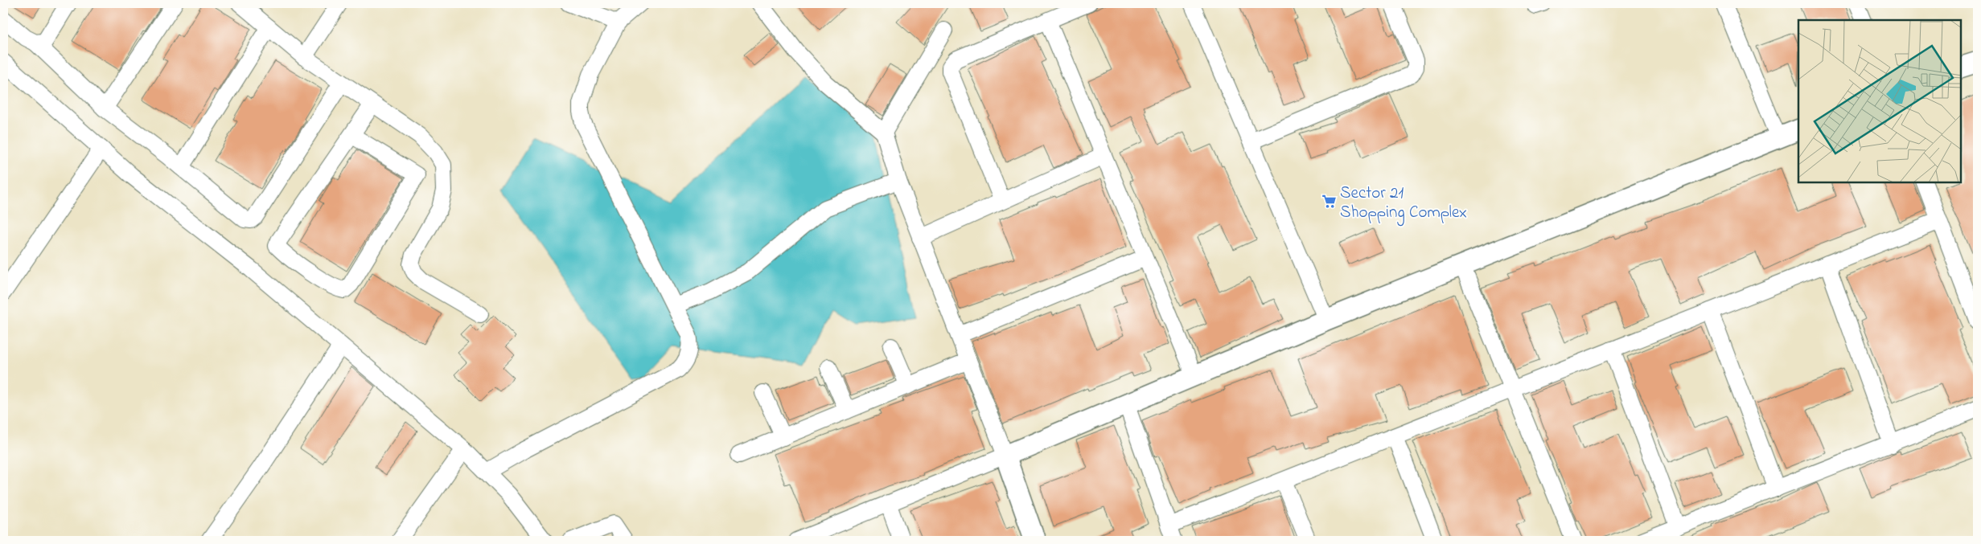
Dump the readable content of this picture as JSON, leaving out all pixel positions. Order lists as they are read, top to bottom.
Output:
{
  "places": {
    "supermarket": ["Sector 21 Shopping Complex"]
  }
}
